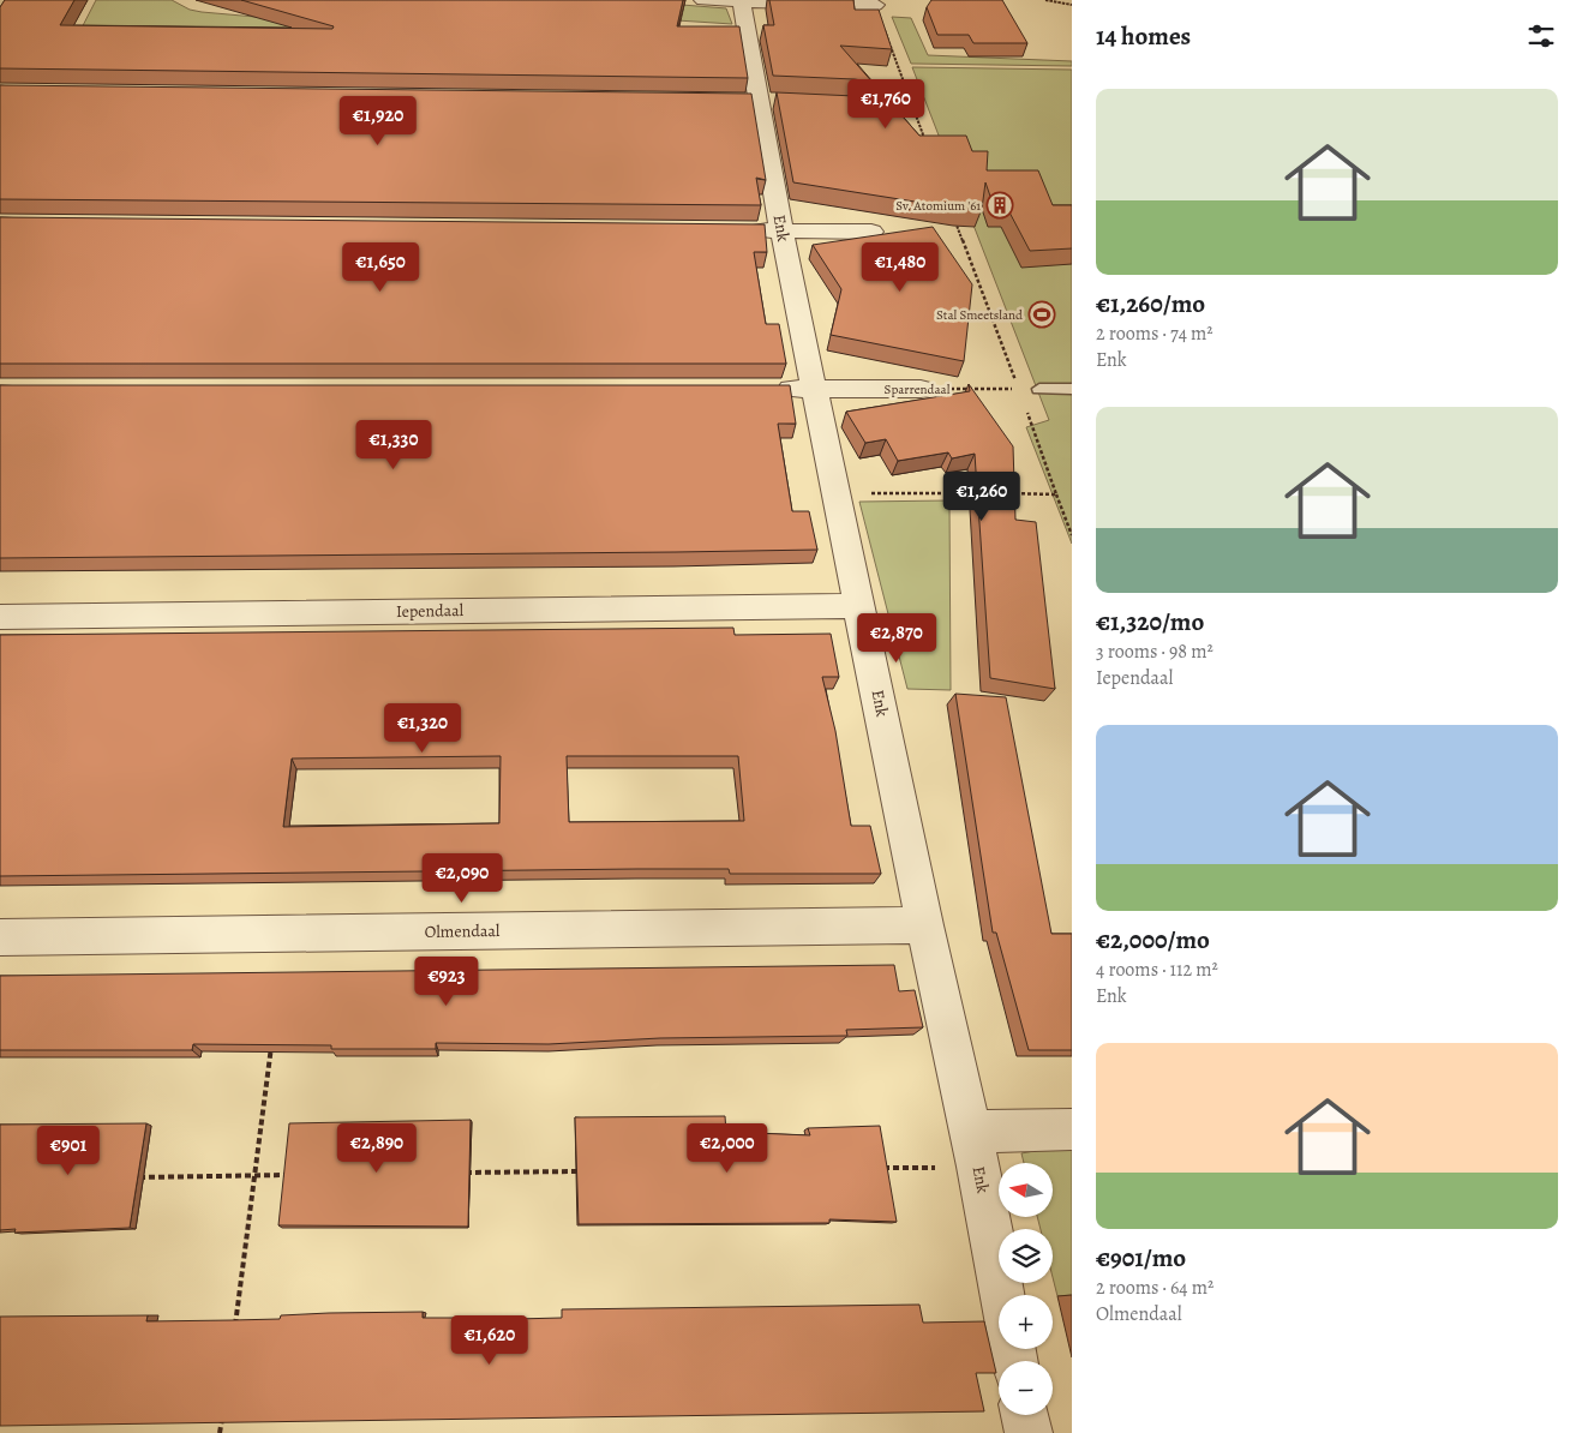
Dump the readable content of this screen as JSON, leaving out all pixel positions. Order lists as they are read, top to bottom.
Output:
{
  "streets": {
    "street": [
      "Enk",
      "Sparrendaal",
      "Iependaal",
      "Olmendaal"
    ]
  },
  "crossings": [
    ["Enk", "Sparrendaal"],
    ["Enk", "Iependaal"],
    ["Enk", "Olmendaal"]
  ],
  "places": {
    "building": ["Sv. Atomium '61"],
    "sports": ["Stal Smeetsland"]
  },
  "north": "left",
  "page": {
    "heading": "14 homes",
    "list": [
      {
        "name": "€1,260/mo",
        "note": "2 rooms · 74 m² · Enk"
      },
      {
        "name": "€1,320/mo",
        "note": "3 rooms · 98 m² · Iependaal"
      },
      {
        "name": "€2,000/mo",
        "note": "4 rooms · 112 m² · Enk"
      },
      {
        "name": "€901/mo",
        "note": "2 rooms · 64 m² · Olmendaal"
      }
    ],
    "price": [
      "€1,760",
      "€1,920",
      "€1,650",
      "€1,480",
      "€1,330",
      "€1,260",
      "€2,870",
      "€1,320",
      "€2,090",
      "€923",
      "€2,890",
      "€2,000",
      "€901",
      "€1,620"
    ],
    "map_buttons": ["+", "−"]
  }
}
